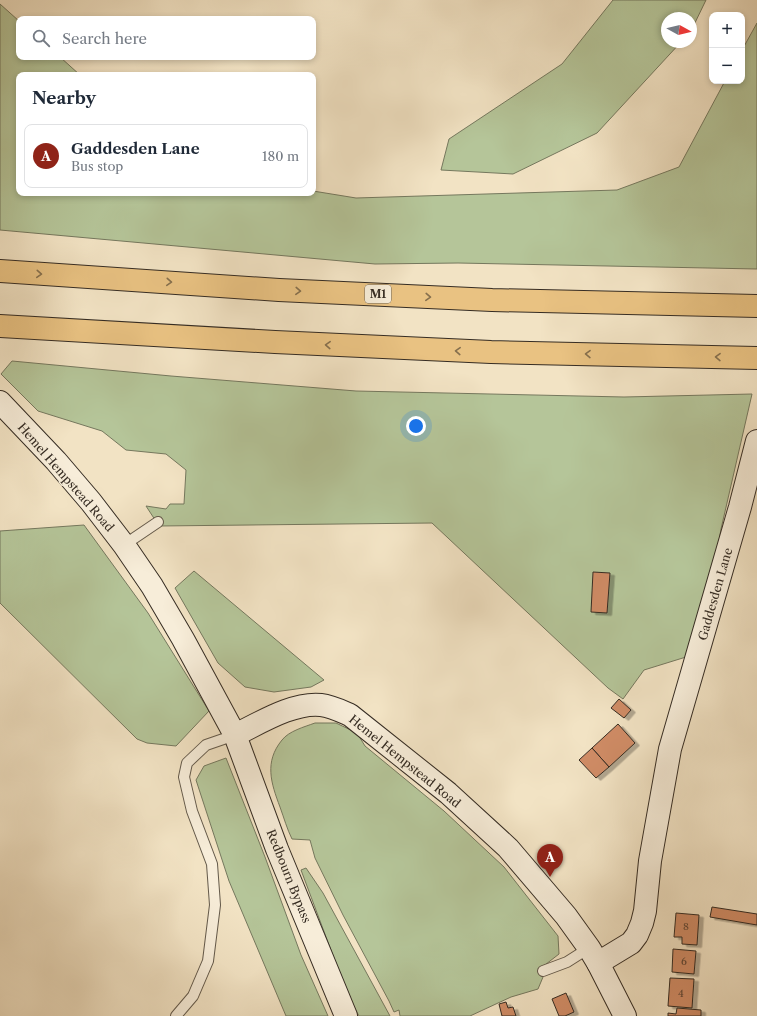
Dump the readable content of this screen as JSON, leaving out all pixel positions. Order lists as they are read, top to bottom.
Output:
{
  "streets": {
    "highway": ["M1"],
    "street": ["Hemel Hempstead Road", "Gaddesden Lane", "Redbourn Bypass"]
  },
  "crossings": [
    ["Hemel Hempstead Road", "Gaddesden Lane"],
    ["Hemel Hempstead Road", "Redbourn Bypass"]
  ],
  "house_numbers": ["8", "6", "4"],
  "north": "right",
  "page": {
    "map_buttons": ["+", "−"],
    "search": "Search here",
    "heading": "Nearby",
    "list": [
      {
        "mark": "A",
        "name": "Gaddesden Lane",
        "note": "Bus stop",
        "value": "180 m"
      }
    ],
    "pins": "A"
  }
}
